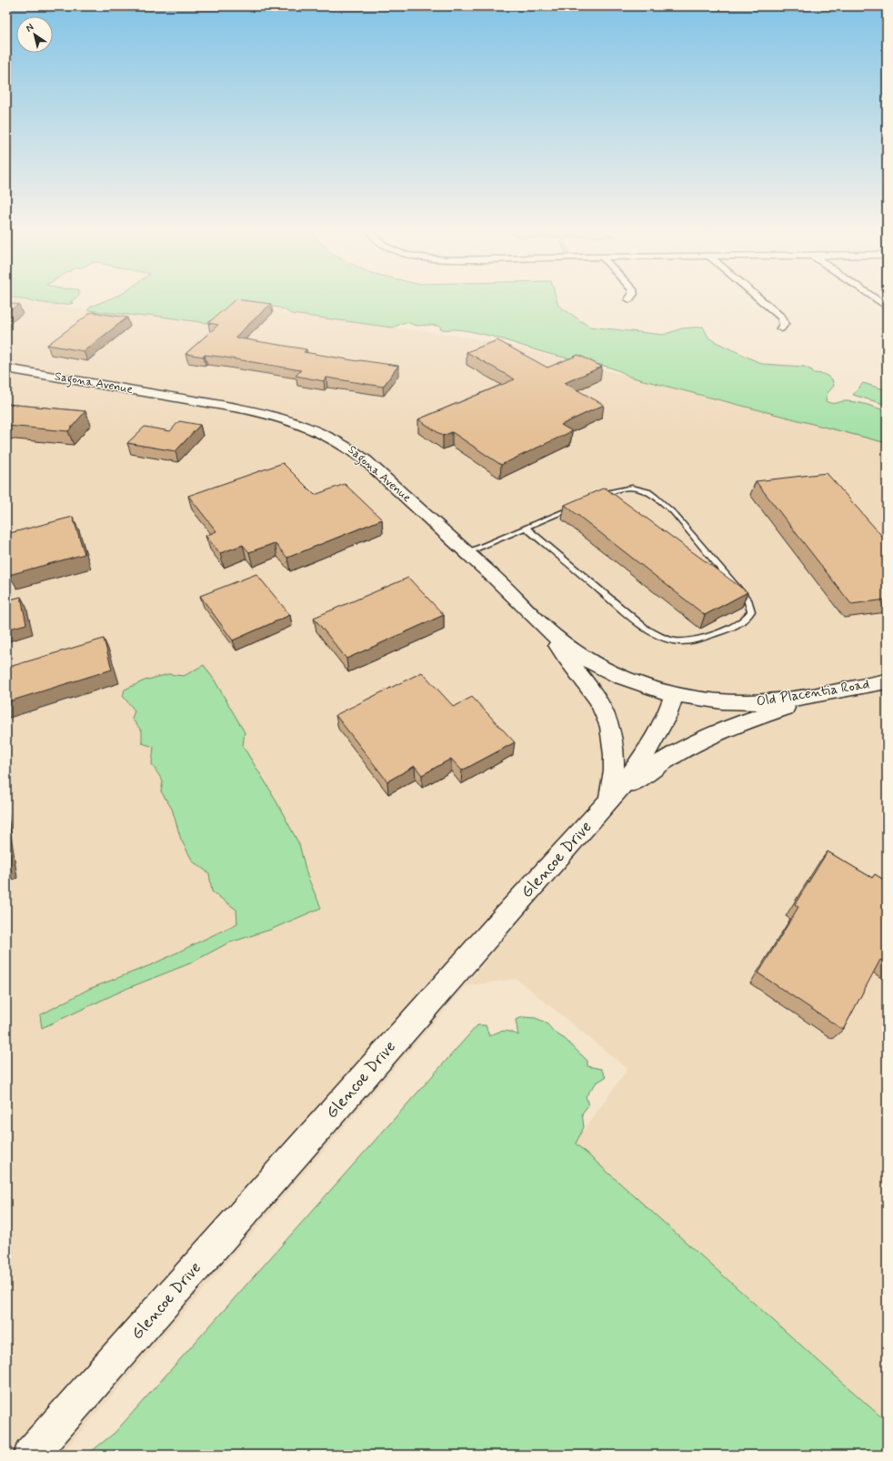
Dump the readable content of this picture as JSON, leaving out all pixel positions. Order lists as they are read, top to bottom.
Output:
{
  "streets": {
    "main road": ["Sagona Avenue", "Old Placentia Road", "Glencoe Drive"]
  },
  "crossings": [
    ["Sagona Avenue", "Old Placentia Road"],
    ["Sagona Avenue", "Glencoe Drive"],
    ["Old Placentia Road", "Glencoe Drive"]
  ],
  "north": "top left"
}
